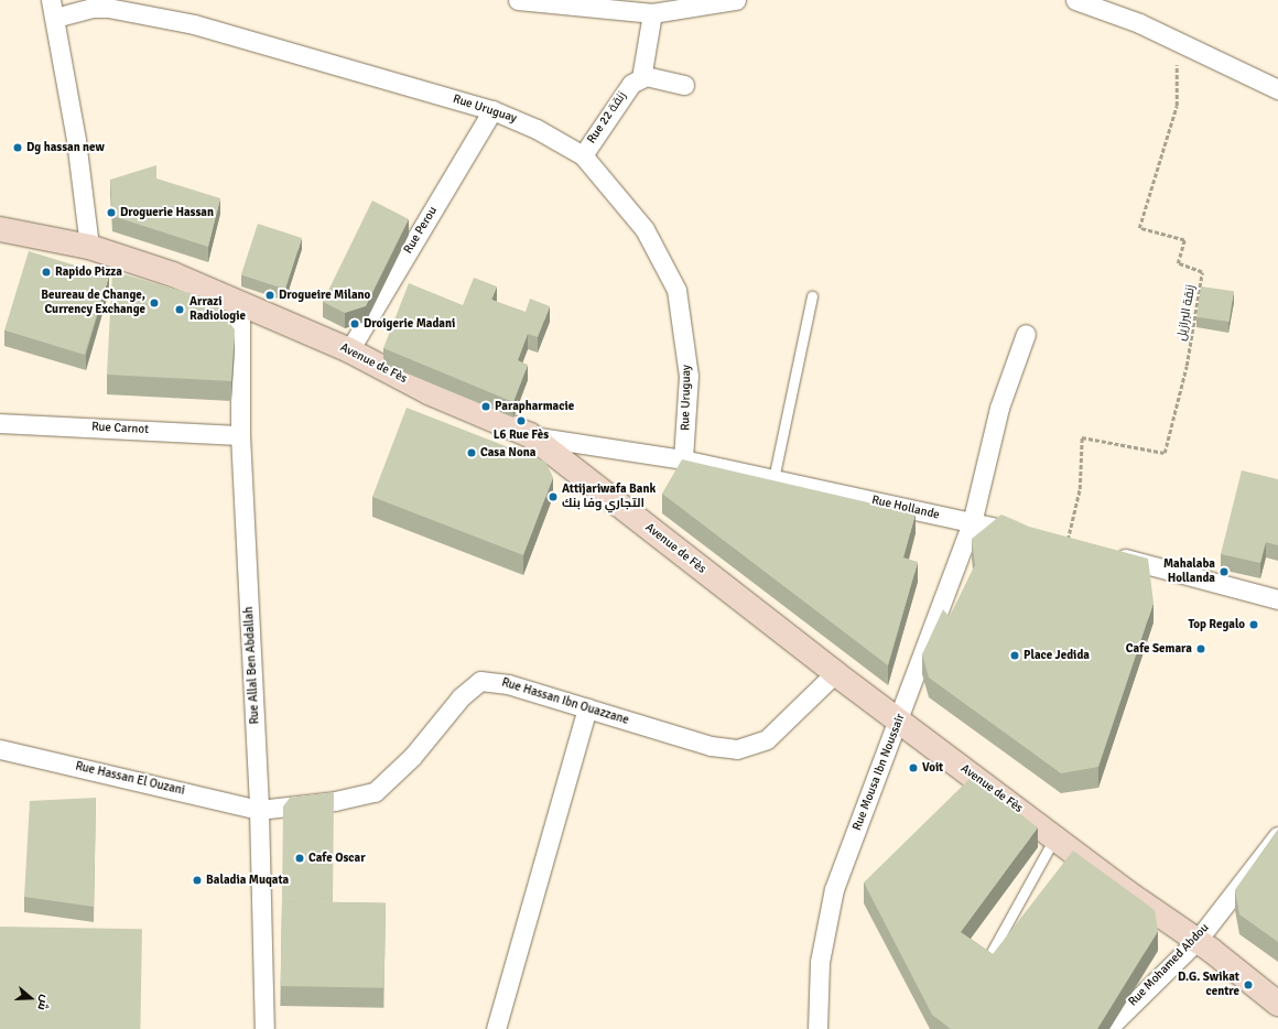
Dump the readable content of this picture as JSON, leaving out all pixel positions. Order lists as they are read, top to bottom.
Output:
{
  "streets": {
    "street": [
      "Rue Uruguay",
      "Rue 22 زنقة",
      "Rue Perou",
      "Avenue de Fès",
      "Rue Carnot",
      "Rue Hollande",
      "Rue Allal Ben Abdallah",
      "Rue Hassan Ibn Ouazzane",
      "Rue Mousa Ibn Noussair",
      "Rue Hassan El Ouzani",
      "Rue Mohamed Abdou"
    ],
    "path": ["زنقة البرازيل"]
  },
  "crossings": [
    ["Rue Uruguay", "Rue 22 زنقة"],
    ["Rue Uruguay", "Rue Perou"],
    ["Rue Uruguay", "Rue Hollande"],
    ["Rue Perou", "Avenue de Fès"],
    ["Avenue de Fès", "Rue Hollande"],
    ["Avenue de Fès", "Rue Allal Ben Abdallah"],
    ["Avenue de Fès", "Rue Hassan Ibn Ouazzane"],
    ["Avenue de Fès", "Rue Mousa Ibn Noussair"],
    ["Avenue de Fès", "Rue Mohamed Abdou"],
    ["Rue Carnot", "Rue Allal Ben Abdallah"],
    ["Rue Hollande", "Rue Mousa Ibn Noussair"],
    ["Rue Allal Ben Abdallah", "Rue Hassan Ibn Ouazzane"],
    ["Rue Allal Ben Abdallah", "Rue Hassan El Ouzani"],
    ["Rue Hassan Ibn Ouazzane", "Rue Hassan El Ouzani"]
  ],
  "places": [
    "Dg hassan new",
    "Droguerie Hassan",
    "Rapido Pizza",
    "Drogueire Milano",
    "Beureau de Change, Currency Exchange",
    "Arrazi Radiologie",
    "Droigerie Madani",
    "Parapharmacie",
    "L6 Rue Fès",
    "Casa Nona",
    "Attijariwafa Bank التجاري وفا بنك",
    "Mahalaba Hollanda",
    "Top Regalo",
    "Cafe Semara",
    "Place Jedida",
    "Voit",
    "Cafe Oscar",
    "Baladia Muqata",
    "D.G. Swikat centre"
  ],
  "north": "right"
}
